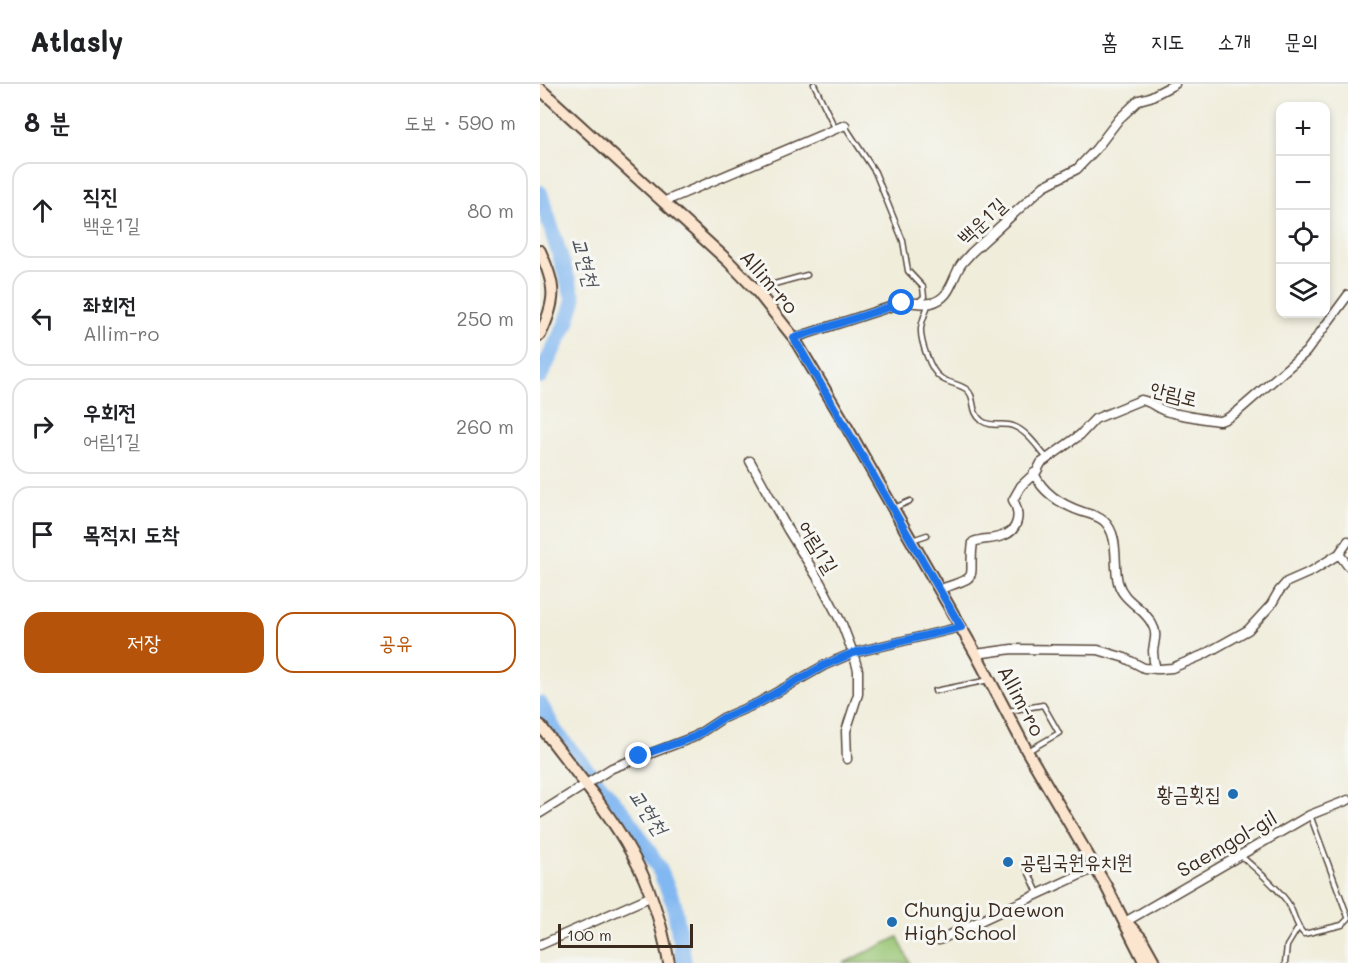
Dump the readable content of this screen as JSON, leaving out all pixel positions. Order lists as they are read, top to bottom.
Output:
{
  "streets": {
    "street": [
      "백운1길",
      "Allim-ro",
      "안림로",
      "어림1길",
      "Saemgol-gil"
    ]
  },
  "crossings": [
    ["Allim-ro", "안림로"],
    ["Allim-ro", "Saemgol-gil"]
  ],
  "water": ["교현천"],
  "places": ["황금횟집", "공립국원유치원", "Chungju Daewon High School"],
  "scale_bar": "100 m",
  "page": {
    "header": "Atlasly",
    "nav": [
      "홈",
      "지도",
      "소개",
      "문의"
    ],
    "heading": ["8 분", "도보 · 590 m"],
    "map_buttons": ["+", "−"],
    "list": [
      ["직진", "백운1길", "80 m"],
      ["좌회전", "Allim-ro", "250 m"],
      ["우회전", "어림1길", "260 m"],
      "목적지 도착"
    ],
    "buttons": ["저장", "공유"],
    "scale": "100 m"
  }
}
